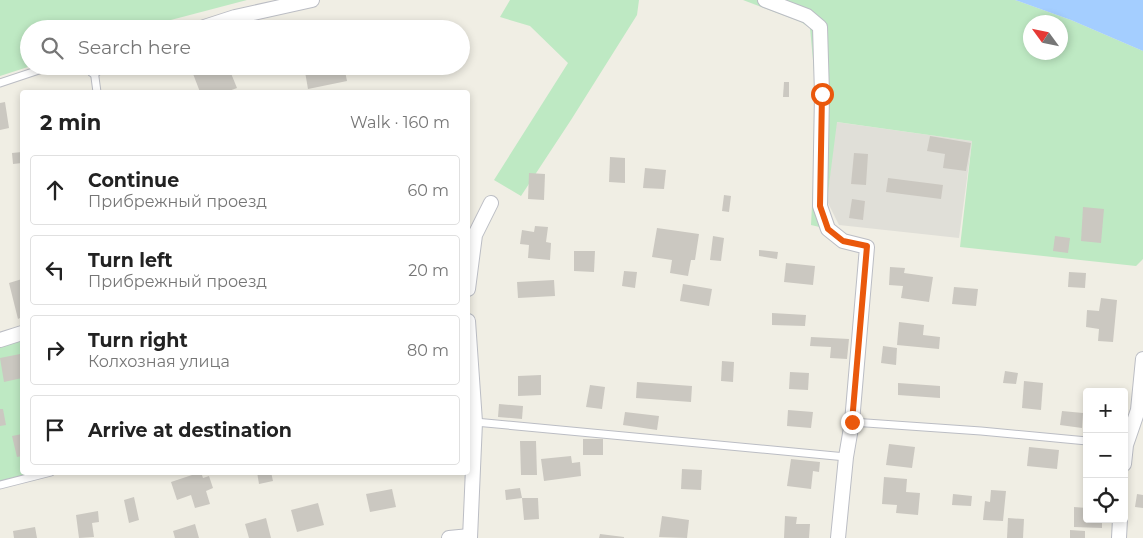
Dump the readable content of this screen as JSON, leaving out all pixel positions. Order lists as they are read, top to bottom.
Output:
{
  "north": "top left",
  "page": {
    "search": "Search here",
    "heading": ["2 min", "Walk · 160 m"],
    "list": [
      ["Continue", "Прибрежный проезд", "60 m"],
      ["Turn left", "Прибрежный проезд", "20 m"],
      ["Turn right", "Колхозная улица", "80 m"],
      "Arrive at destination"
    ],
    "map_buttons": ["+", "−"]
  }
}
